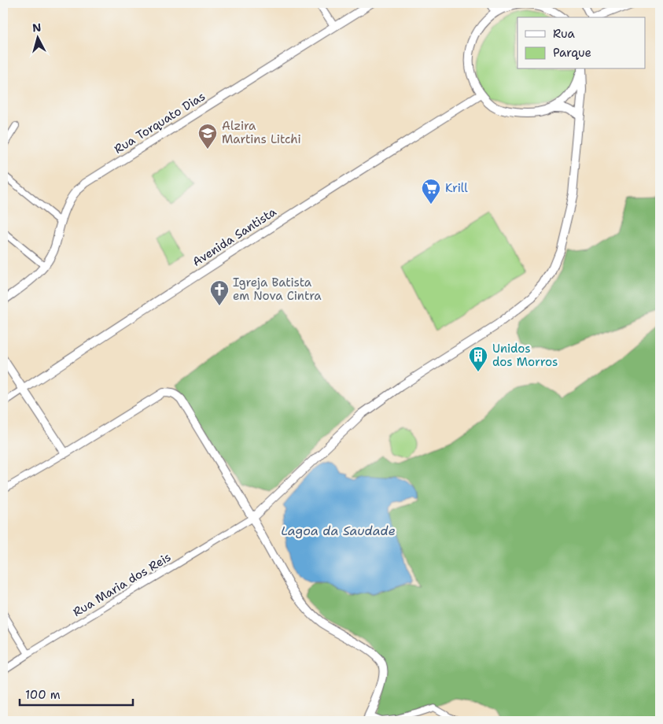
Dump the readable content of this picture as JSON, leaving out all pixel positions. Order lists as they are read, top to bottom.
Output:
{
  "streets": {
    "street": ["Rua Torquato Dias", "Avenida Santista", "Rua Maria dos Reis"]
  },
  "water": ["Lagoa da Saudade"],
  "places": {
    "school or university": ["Alzira Martins Litchi"],
    "supermarket": ["Krill"],
    "church": ["Igreja Batista em Nova Cintra"],
    "building": ["Unidos dos Morros"]
  },
  "legend": ["Rua", "Parque"],
  "scale_bar": "100 m",
  "north": "top"
}
